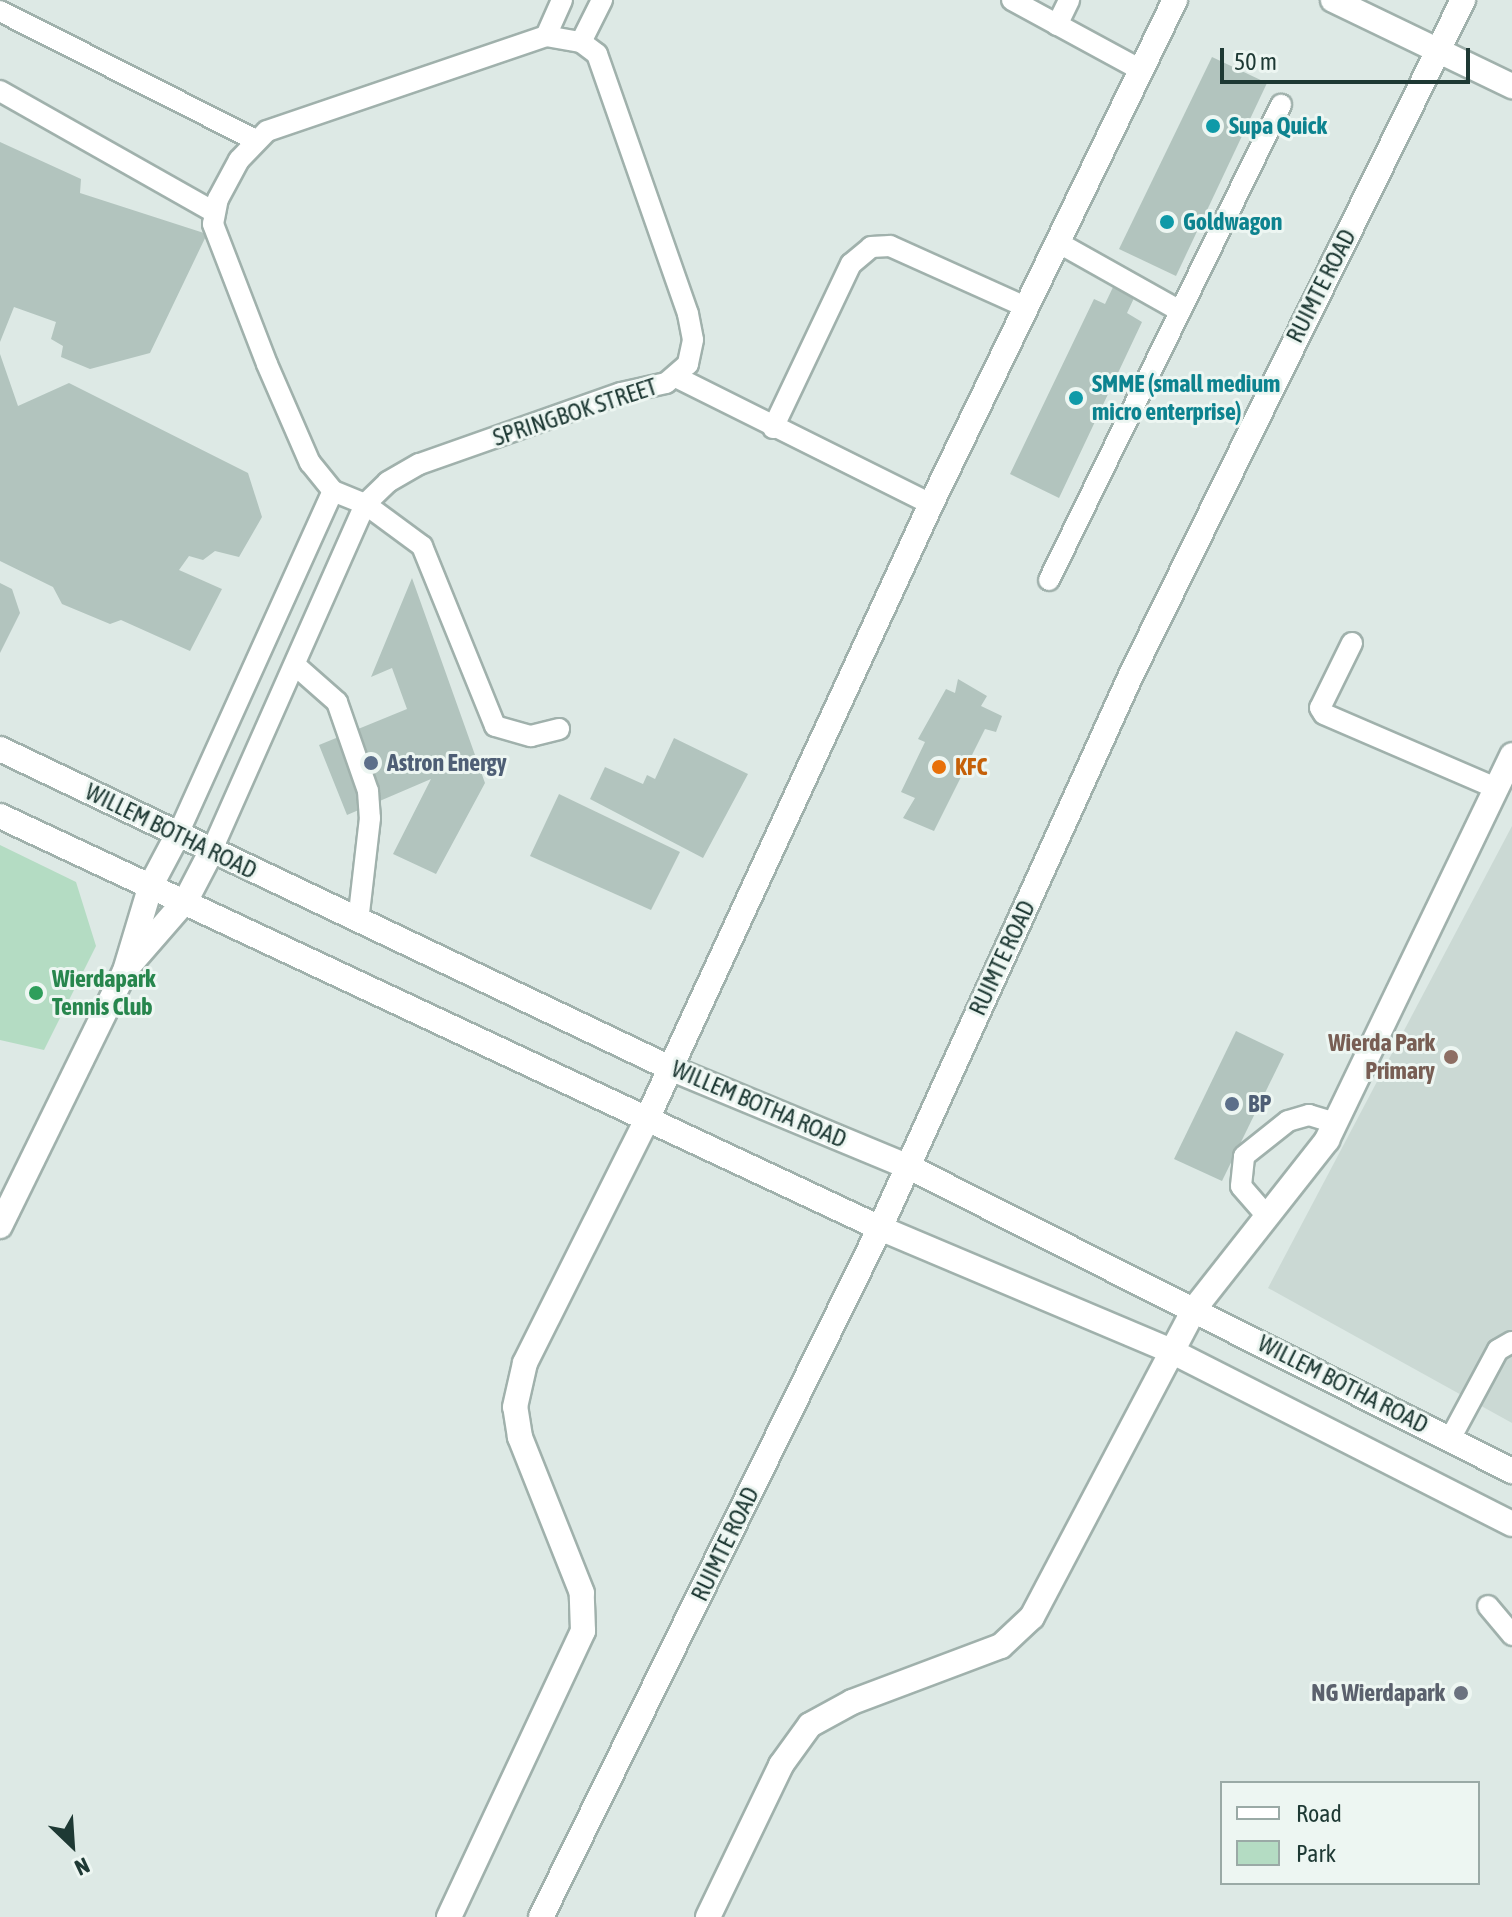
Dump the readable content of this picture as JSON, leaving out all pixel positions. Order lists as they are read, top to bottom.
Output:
{
  "streets": {
    "street": ["RUIMTE ROAD", "SPRINGBOK STREET", "WILLEM BOTHA ROAD"]
  },
  "crossings": [
    ["RUIMTE ROAD", "WILLEM BOTHA ROAD"],
    ["SPRINGBOK STREET", "WILLEM BOTHA ROAD"]
  ],
  "places": [
    "Supa Quick",
    "Goldwagon",
    "SMME (small medium micro enterprise)",
    "Astron Energy",
    "KFC",
    "Wierdapark Tennis Club",
    "Wierda Park Primary",
    "BP",
    "NG Wierdapark"
  ],
  "legend": ["Road", "Park"],
  "scale_bar": "50 m",
  "north": "bottom right"
}
